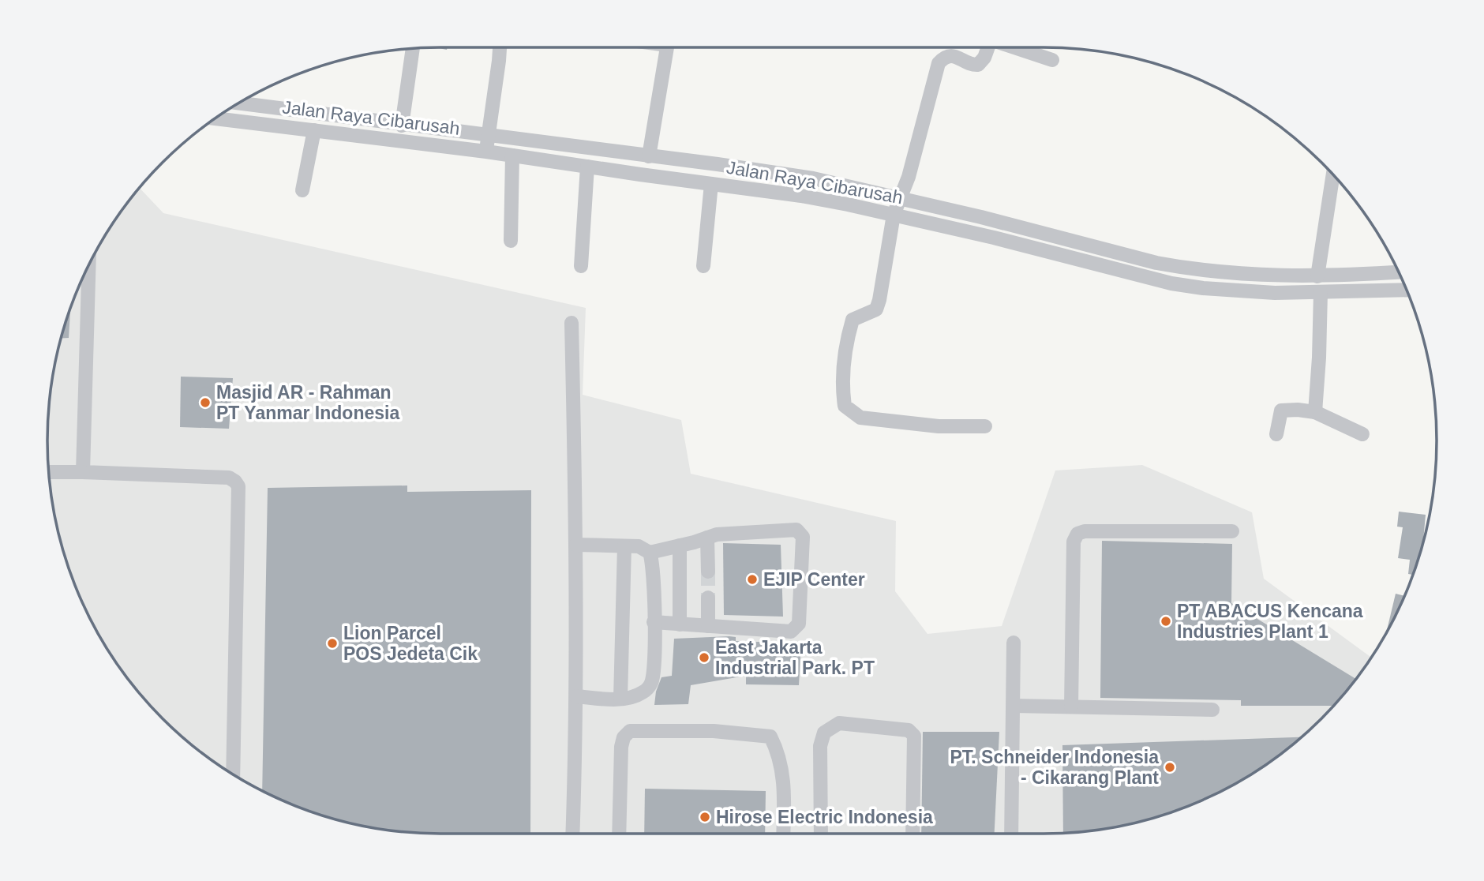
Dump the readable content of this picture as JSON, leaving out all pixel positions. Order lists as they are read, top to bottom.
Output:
{
  "streets": {
    "street": ["Jalan Raya Cibarusah"]
  },
  "places": [
    "Masjid AR - Rahman PT Yanmar Indonesia",
    "EJIP Center",
    "PT ABACUS Kencana Industries Plant 1",
    "Lion Parcel POS Jedeta Cik",
    "East Jakarta Industrial Park. PT",
    "PT. Schneider Indonesia - Cikarang Plant",
    "Hirose Electric Indonesia"
  ]
}
